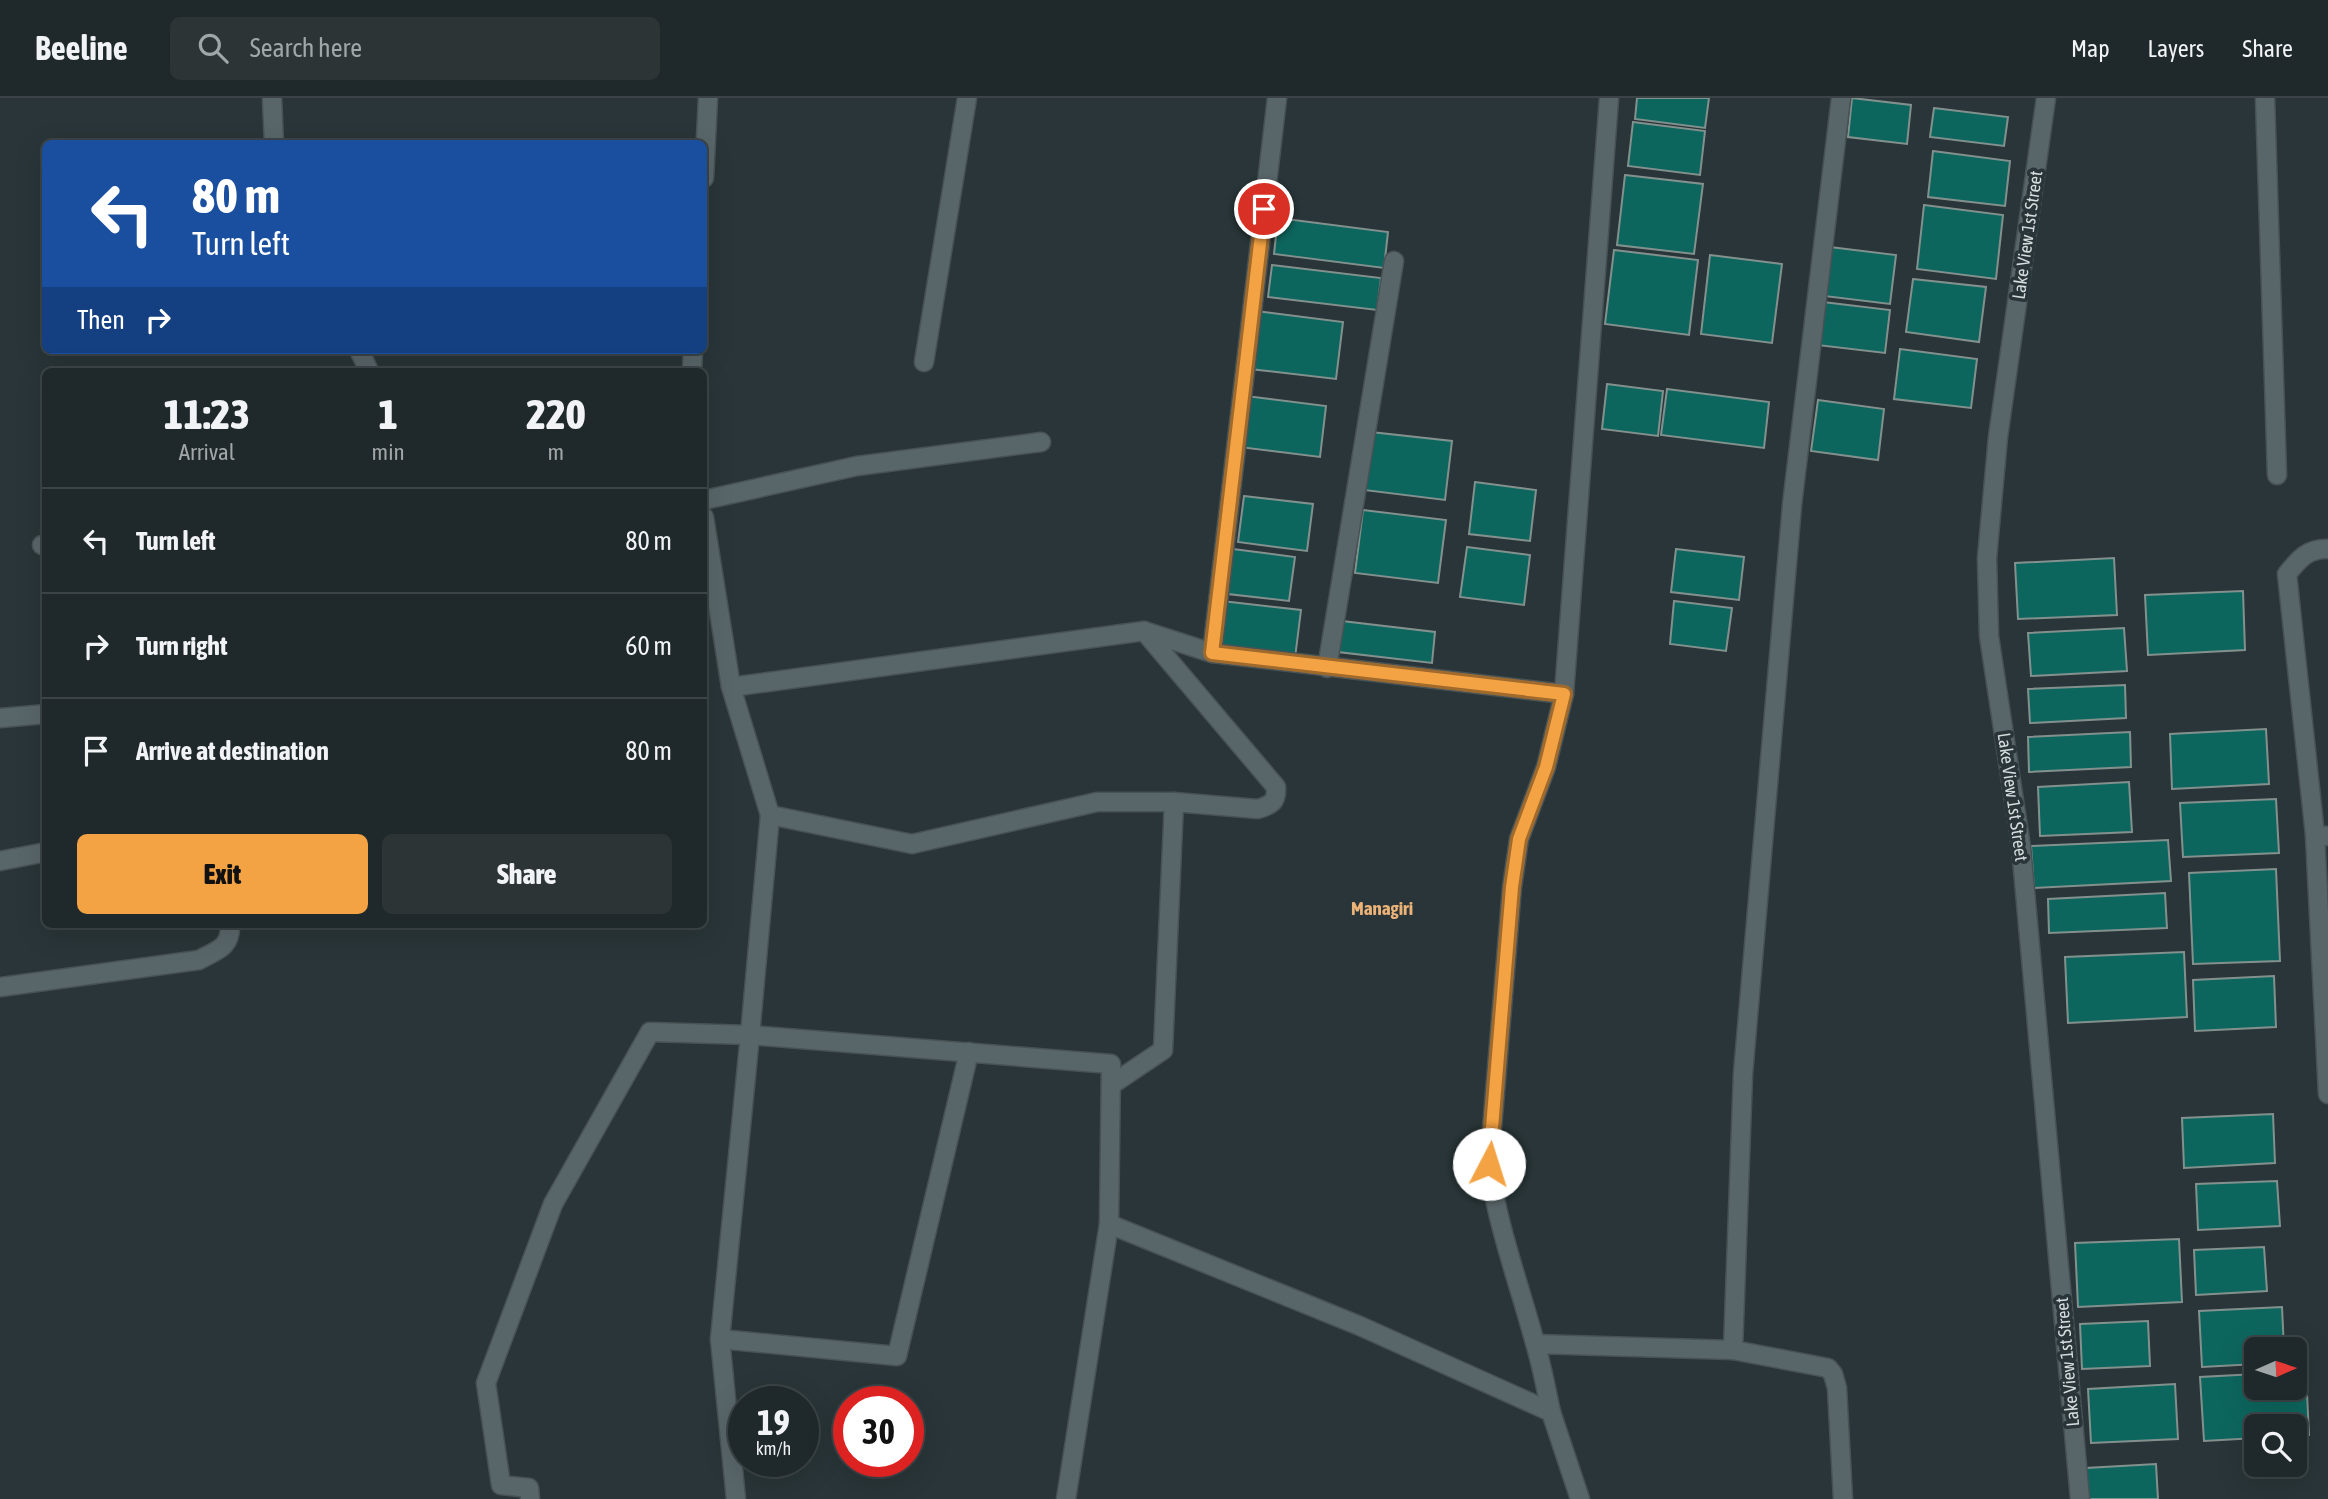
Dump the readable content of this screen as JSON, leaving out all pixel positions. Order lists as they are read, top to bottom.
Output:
{
  "streets": {
    "street": ["Lake View 1st Street"]
  },
  "districts": ["Managiri"],
  "north": "right",
  "page": {
    "header": "Beeline",
    "search": "Search here",
    "nav": ["Map", "Layers", "Share"],
    "turn": ["80 m", "Turn left"],
    "then": "Then",
    "eta": [
      "11:23",
      "Arrival",
      "1",
      "min",
      "220",
      "m"
    ],
    "list": [
      {
        "name": "Turn left",
        "value": "80 m"
      },
      {
        "name": "Turn right",
        "value": "60 m"
      },
      {
        "name": "Arrive at destination",
        "value": "80 m"
      }
    ],
    "buttons": ["Exit", "Share"],
    "speed": "19 km/h",
    "limit": "30"
  }
}
